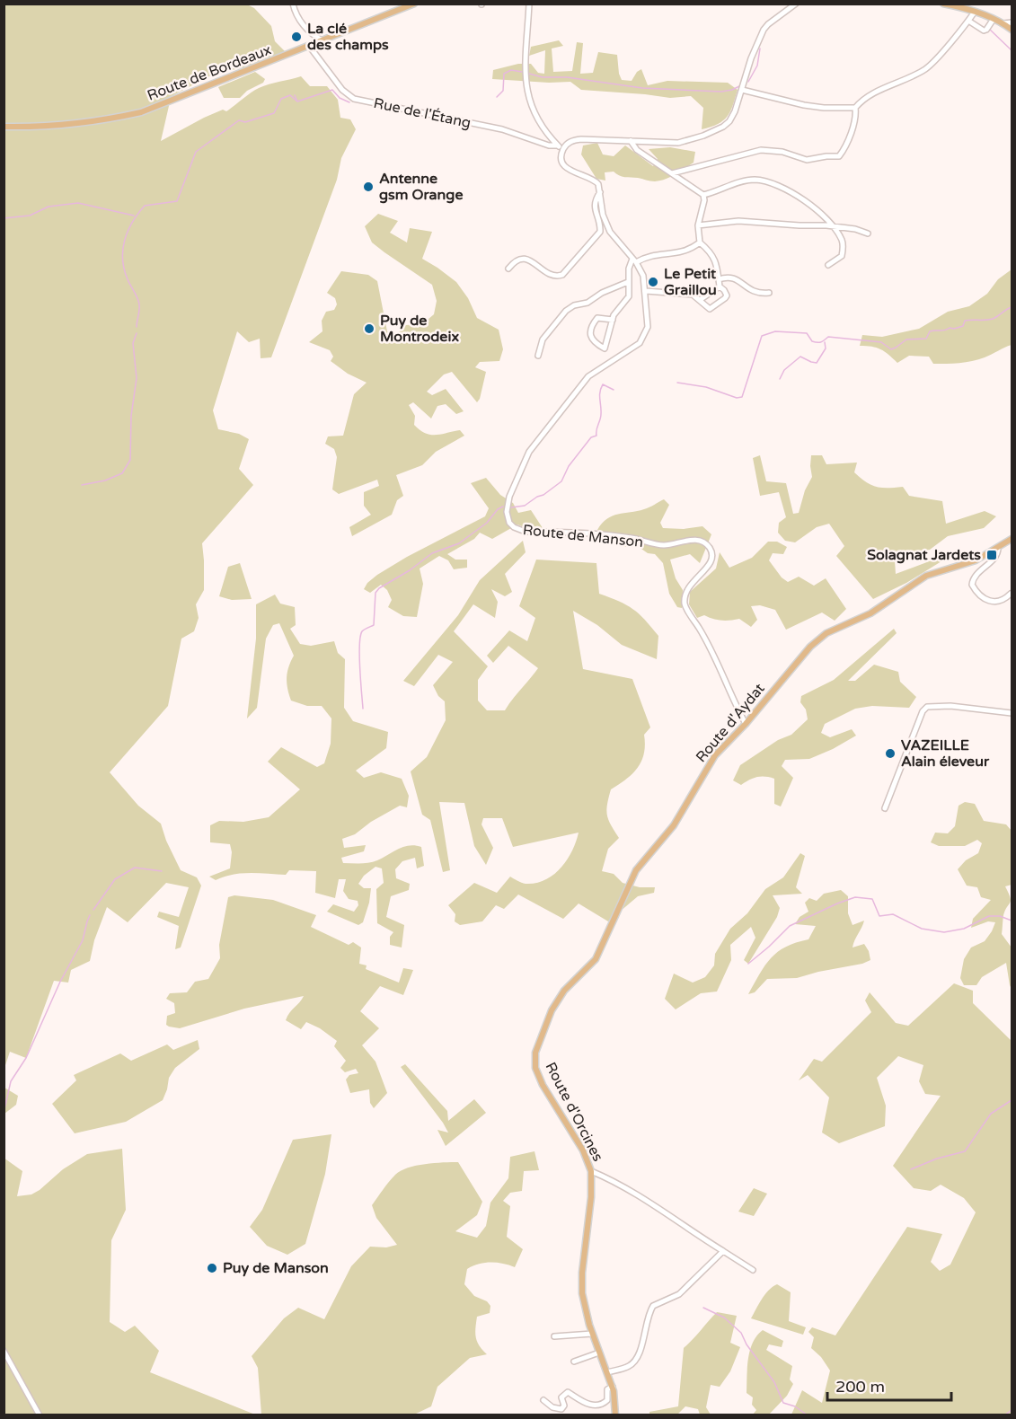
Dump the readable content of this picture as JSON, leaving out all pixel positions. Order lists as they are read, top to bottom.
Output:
{
  "streets": {
    "main road": ["Route de Bordeaux", "Route d'Aydat", "Route d'Orcines"],
    "street": ["Rue de l'Étang", "Route de Manson"]
  },
  "crossings": [
    ["Route de Bordeaux", "Rue de l'Étang"],
    ["Route de Manson", "Route d'Aydat"],
    ["Route d'Aydat", "Route d'Orcines"]
  ],
  "places": {
    "other": [
      "La clé des champs",
      "Antenne gsm Orange",
      "Le Petit Graillou",
      "Puy de Montrodeix",
      "VAZEILLE Alain éleveur",
      "Puy de Manson"
    ],
    "transit": ["Solagnat Jardets"]
  },
  "scale_bar": "200 m"
}
